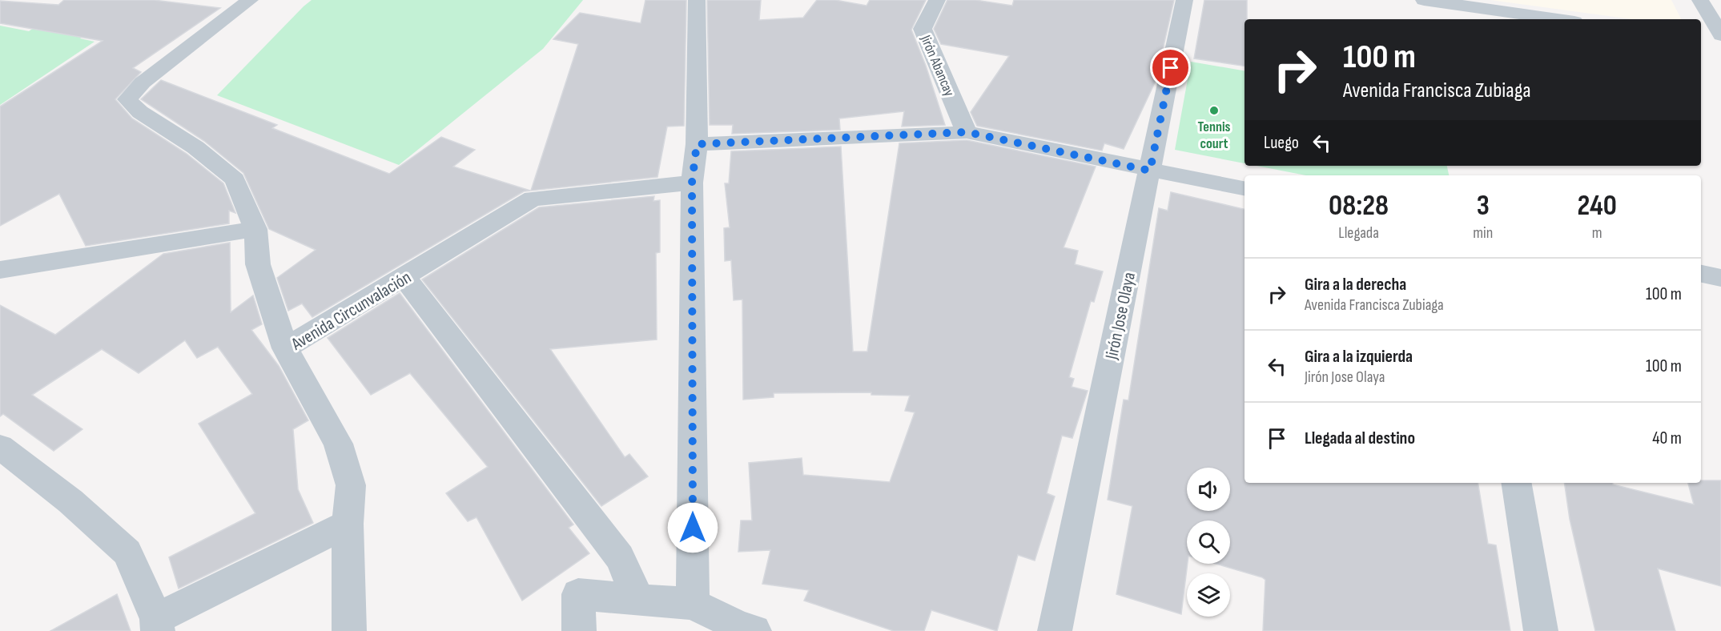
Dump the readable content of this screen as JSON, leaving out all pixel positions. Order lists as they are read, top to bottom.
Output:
{
  "streets": {
    "street": ["Jirón Abancay", "Avenida Circunvalación", "Jirón Jose Olaya"]
  },
  "places": ["Tennis court"],
  "page": {
    "turn": ["100 m", "Avenida Francisca Zubiaga"],
    "then": "Luego",
    "eta": [
      "08:28",
      "Llegada",
      "3",
      "min",
      "240",
      "m"
    ],
    "list": [
      {
        "name": "Gira a la derecha",
        "note": "Avenida Francisca Zubiaga",
        "value": "100 m"
      },
      {
        "name": "Gira a la izquierda",
        "note": "Jirón Jose Olaya",
        "value": "100 m"
      },
      {
        "name": "Llegada al destino",
        "value": "40 m"
      }
    ]
  }
}
